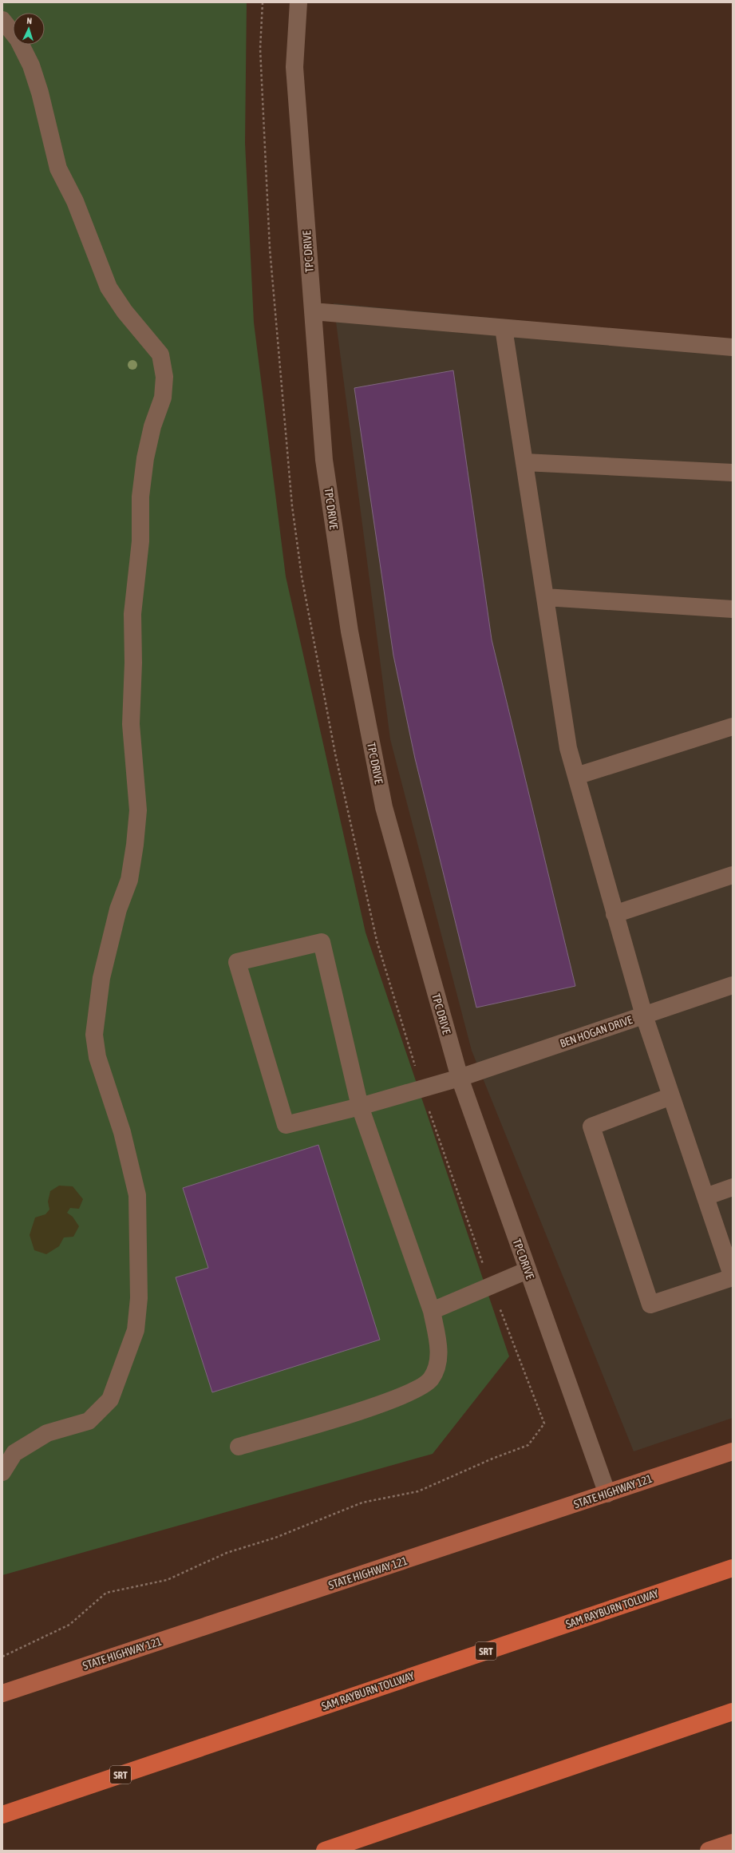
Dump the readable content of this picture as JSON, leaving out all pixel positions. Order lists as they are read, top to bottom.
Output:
{
  "streets": {
    "highway": ["SAM RAYBURN TOLLWAY", "SRT"],
    "main road": ["STATE HIGHWAY 121"],
    "street": ["TPC DRIVE", "BEN HOGAN DRIVE"]
  },
  "crossings": [
    ["TPC DRIVE", "BEN HOGAN DRIVE"],
    ["TPC DRIVE", "STATE HIGHWAY 121"]
  ],
  "north": "top"
}
